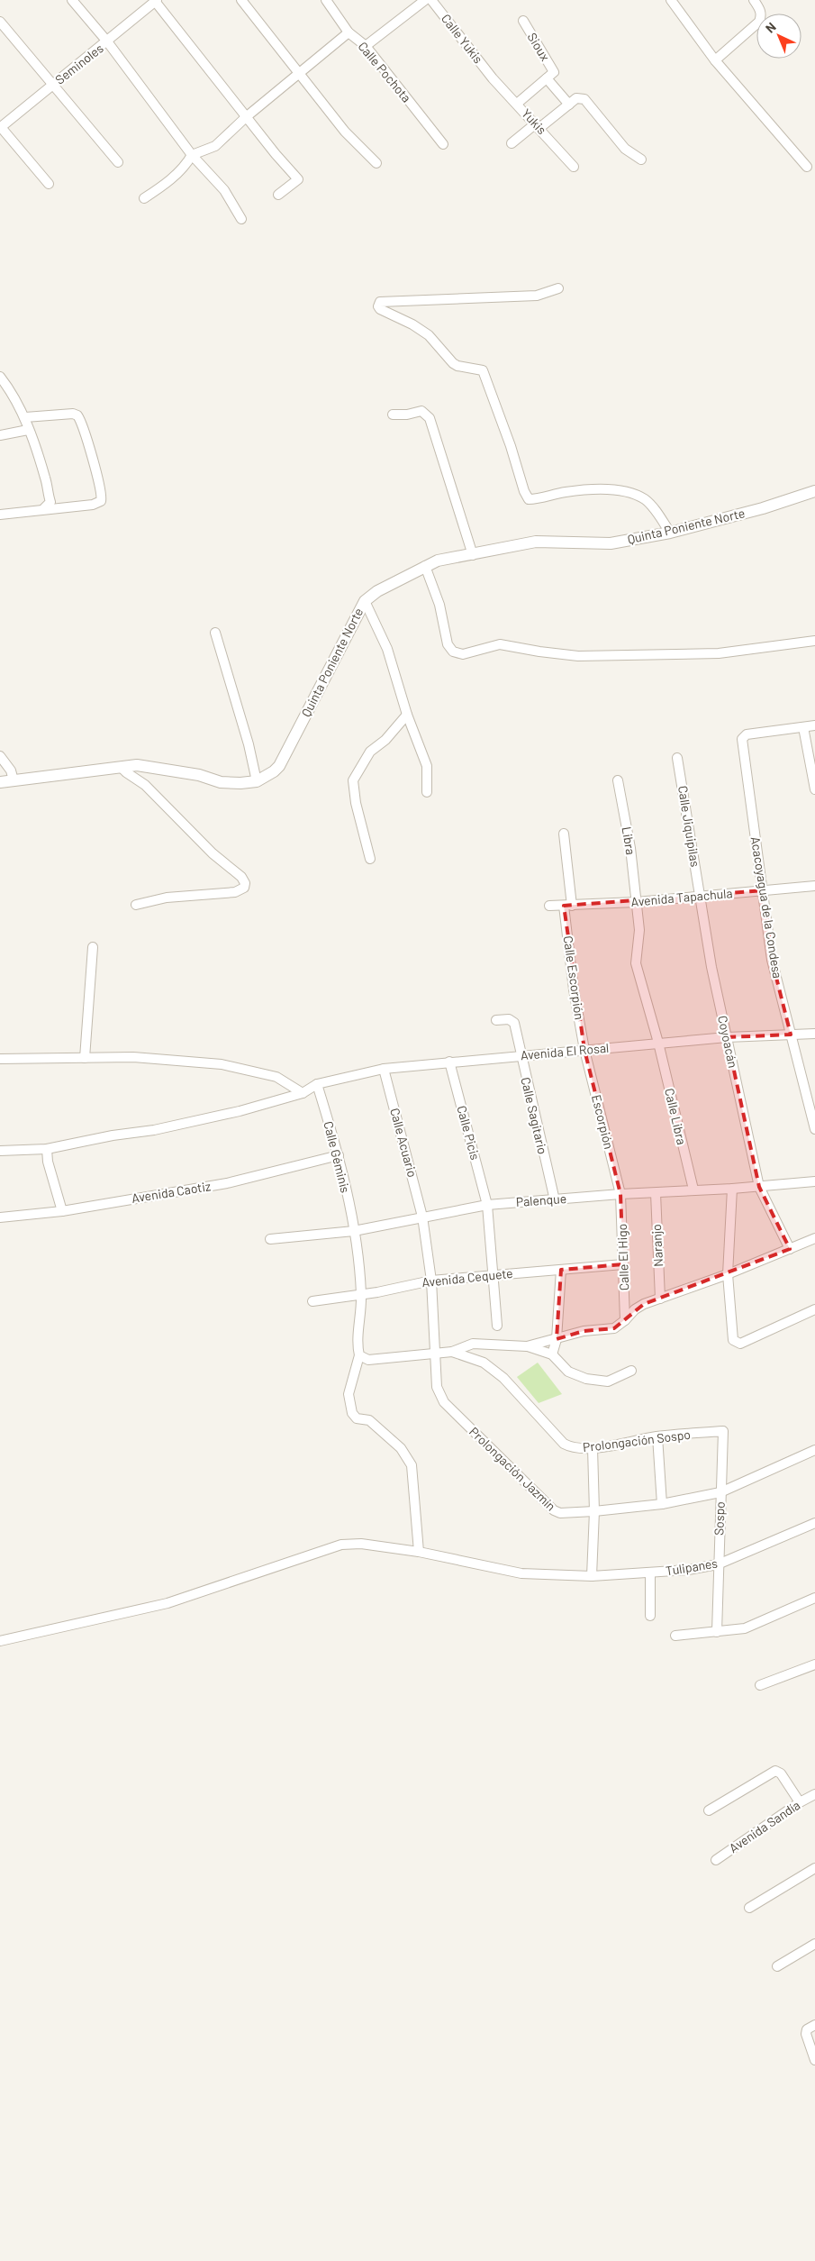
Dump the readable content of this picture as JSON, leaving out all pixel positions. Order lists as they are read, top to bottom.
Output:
{
  "streets": {
    "street": [
      "Calle Yukis",
      "Sioux",
      "Seminoles",
      "Calle Pochota",
      "Yukis",
      "Quinta Poniente Norte",
      "Calle Jiquipilas",
      "Libra",
      "Avenida Tapachula",
      "Acacoyagua de la Condesa",
      "Calle Escorpión",
      "Coyoacán",
      "Avenida El Rosal",
      "Calle Sagitario",
      "Calle Libra",
      "Escorpión",
      "Calle Picis",
      "Calle Acuario",
      "Calle Géminis",
      "Avenida Caotiz",
      "Palenque",
      "Naranjo",
      "Calle El Higo",
      "Avenida Cequete",
      "Prolongación Sospo",
      "Prolongación Jazmín",
      "Sospo",
      "Tulipanes",
      "Avenida Sandía"
    ]
  },
  "crossings": [
    ["Calle Yukis", "Yukis"],
    ["Calle Jiquipilas", "Avenida Tapachula"],
    ["Calle Jiquipilas", "Coyoacán"],
    ["Libra", "Avenida Tapachula"],
    ["Libra", "Avenida El Rosal"],
    ["Libra", "Calle Libra"],
    ["Avenida Tapachula", "Acacoyagua de la Condesa"],
    ["Avenida Tapachula", "Calle Escorpión"],
    ["Avenida Tapachula", "Coyoacán"],
    ["Acacoyagua de la Condesa", "Avenida El Rosal"],
    ["Calle Escorpión", "Avenida El Rosal"],
    ["Calle Escorpión", "Escorpión"],
    ["Coyoacán", "Avenida El Rosal"],
    ["Coyoacán", "Palenque"],
    ["Avenida El Rosal", "Calle Sagitario"],
    ["Avenida El Rosal", "Calle Libra"],
    ["Avenida El Rosal", "Escorpión"],
    ["Avenida El Rosal", "Calle Picis"],
    ["Avenida El Rosal", "Calle Acuario"],
    ["Avenida El Rosal", "Calle Géminis"],
    ["Calle Sagitario", "Palenque"],
    ["Calle Libra", "Palenque"],
    ["Escorpión", "Palenque"],
    ["Escorpión", "Calle El Higo"],
    ["Calle Picis", "Palenque"],
    ["Calle Picis", "Avenida Cequete"],
    ["Calle Acuario", "Palenque"],
    ["Calle Acuario", "Avenida Cequete"],
    ["Calle Acuario", "Prolongación Jazmín"],
    ["Calle Géminis", "Avenida Caotiz"],
    ["Calle Géminis", "Palenque"],
    ["Calle Géminis", "Avenida Cequete"],
    ["Calle Géminis", "Tulipanes"],
    ["Palenque", "Naranjo"],
    ["Palenque", "Calle El Higo"],
    ["Calle El Higo", "Avenida Cequete"],
    ["Avenida Cequete", "Prolongación Jazmín"],
    ["Prolongación Sospo", "Sospo"],
    ["Prolongación Jazmín", "Sospo"],
    ["Sospo", "Tulipanes"]
  ],
  "north": "top left"
}
